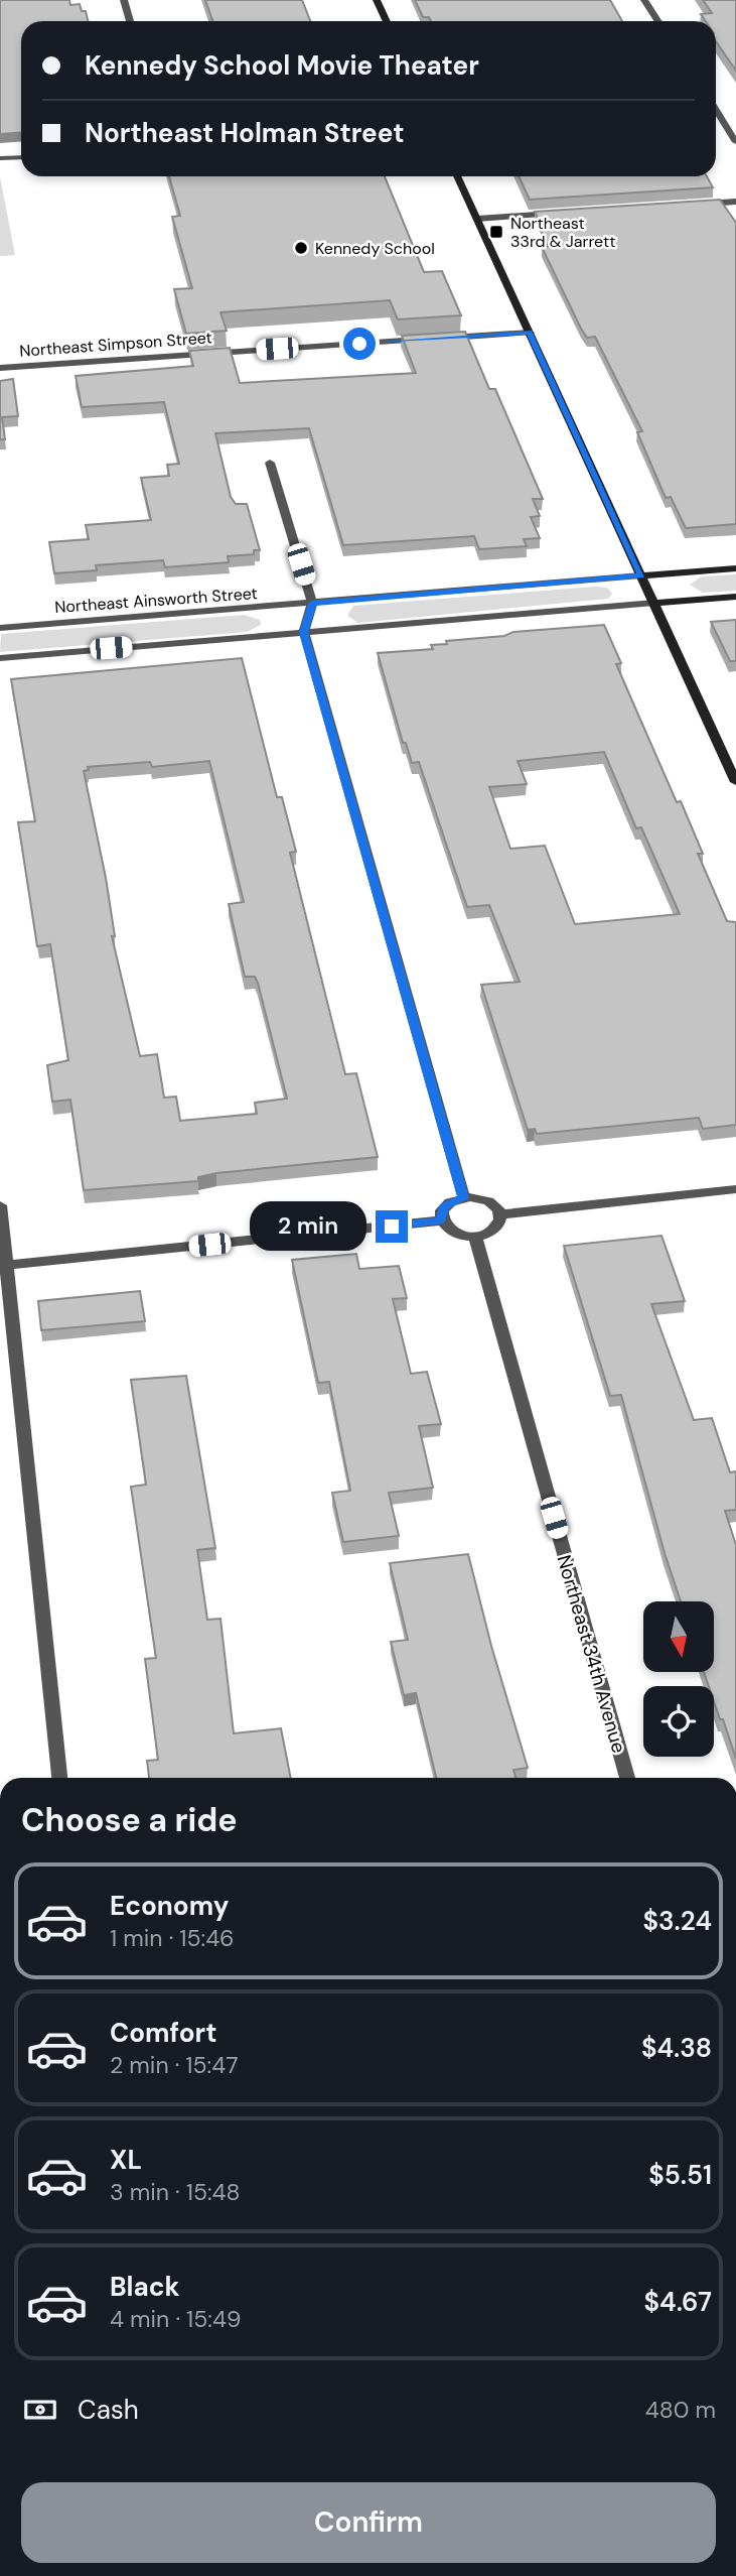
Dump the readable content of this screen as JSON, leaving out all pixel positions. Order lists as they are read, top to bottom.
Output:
{
  "streets": {
    "main road": ["Northeast Ainsworth Street"],
    "street": ["Northeast Simpson Street", "Northeast 34th Avenue"]
  },
  "places": {
    "transit": ["Northeast 33rd & Jarrett"],
    "other": ["Kennedy School"]
  },
  "north": "bottom",
  "page": {
    "banner": ["Kennedy School Movie Theater", "Northeast Holman Street"],
    "bubble": "2 min",
    "heading": "Choose a ride",
    "list": [
      {
        "name": "Economy",
        "note": "1 min · 15:46",
        "value": "$3.24"
      },
      {
        "name": "Comfort",
        "note": "2 min · 15:47",
        "value": "$4.38"
      },
      {
        "name": "XL",
        "note": "3 min · 15:48",
        "value": "$5.51"
      },
      {
        "name": "Black",
        "note": "4 min · 15:49",
        "value": "$4.67"
      }
    ],
    "pay": ["Cash", "480 m"],
    "buttons": "Confirm"
  }
}
